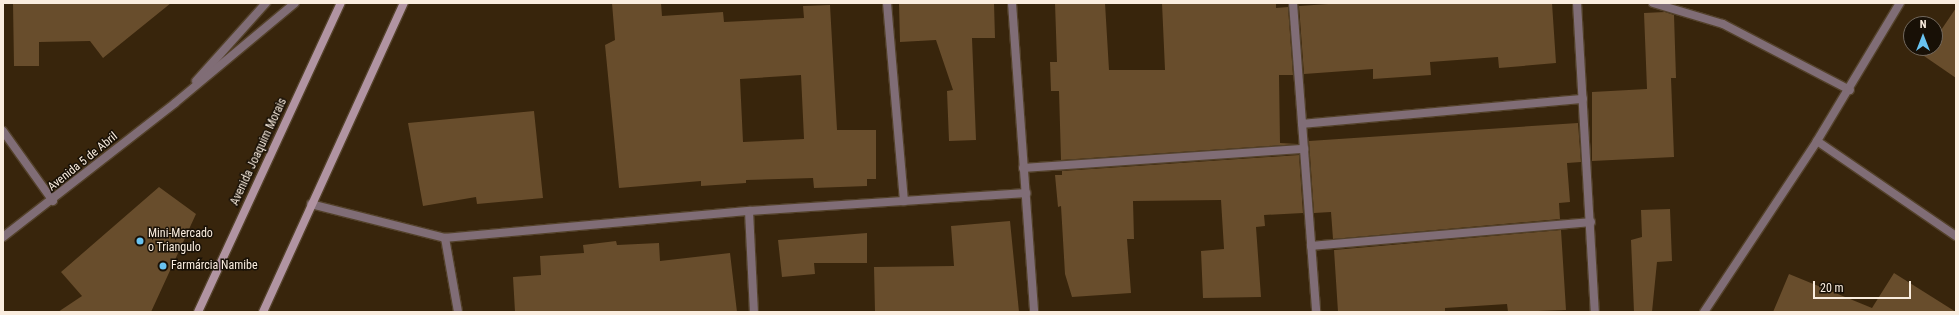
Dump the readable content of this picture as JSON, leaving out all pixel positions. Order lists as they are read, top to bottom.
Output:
{
  "streets": {
    "street": ["Avenida Joaquim Morais", "Avenida 5 de Abril"]
  },
  "places": ["Mini-Mercado o Triangulo", "Farmárcia Namibe"],
  "scale_bar": "20 m",
  "north": "top"
}
